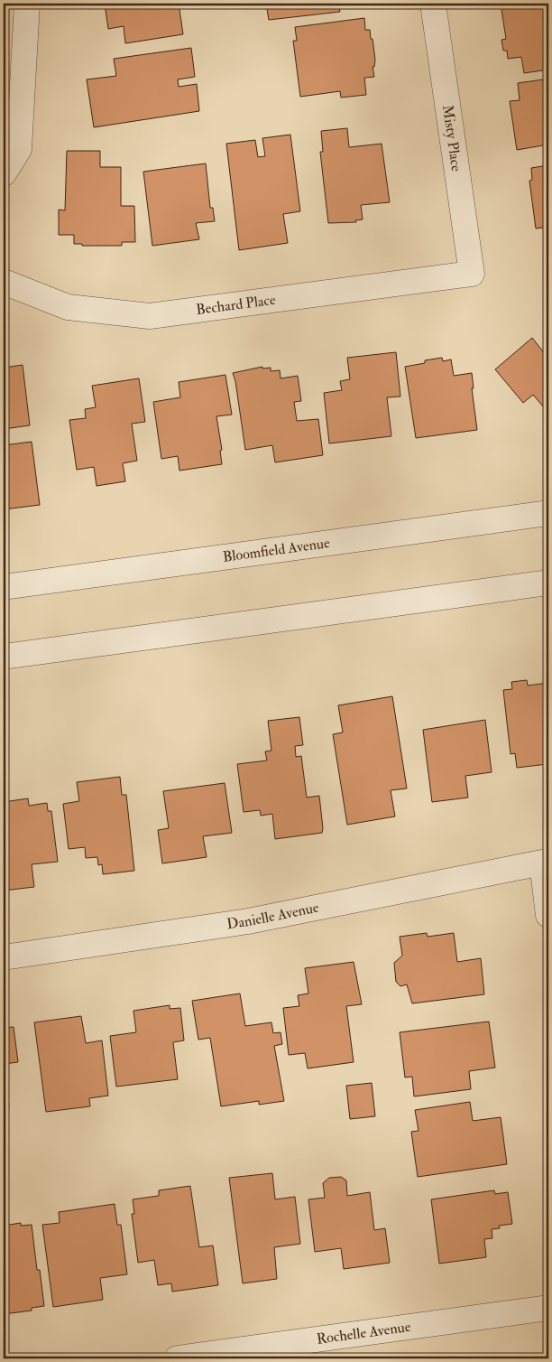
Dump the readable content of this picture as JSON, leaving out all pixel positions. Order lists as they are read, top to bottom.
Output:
{
  "streets": {
    "street": [
      "Misty Place",
      "Bechard Place",
      "Bloomfield Avenue",
      "Danielle Avenue",
      "Rochelle Avenue"
    ]
  },
  "crossings": [
    ["Misty Place", "Bechard Place"]
  ]
}
